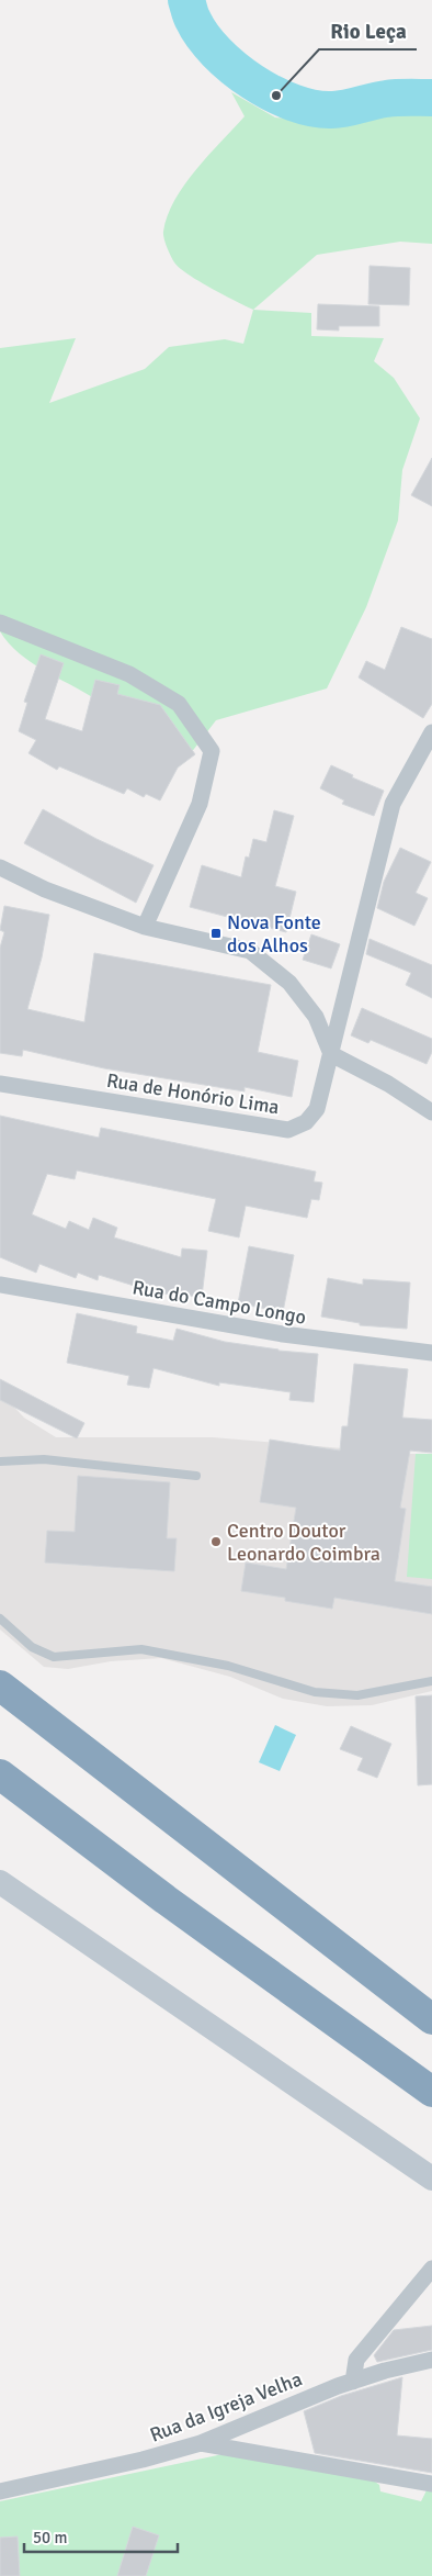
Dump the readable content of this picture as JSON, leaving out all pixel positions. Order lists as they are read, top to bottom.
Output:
{
  "streets": {
    "street": ["Rua de Honório Lima", "Rua do Campo Longo", "Rua da Igreja Velha"]
  },
  "places": {
    "other": ["Rio Leça", "Centro Doutor Leonardo Coimbra"],
    "transit": ["Nova Fonte dos Alhos"]
  },
  "scale_bar": "50 m"
}
